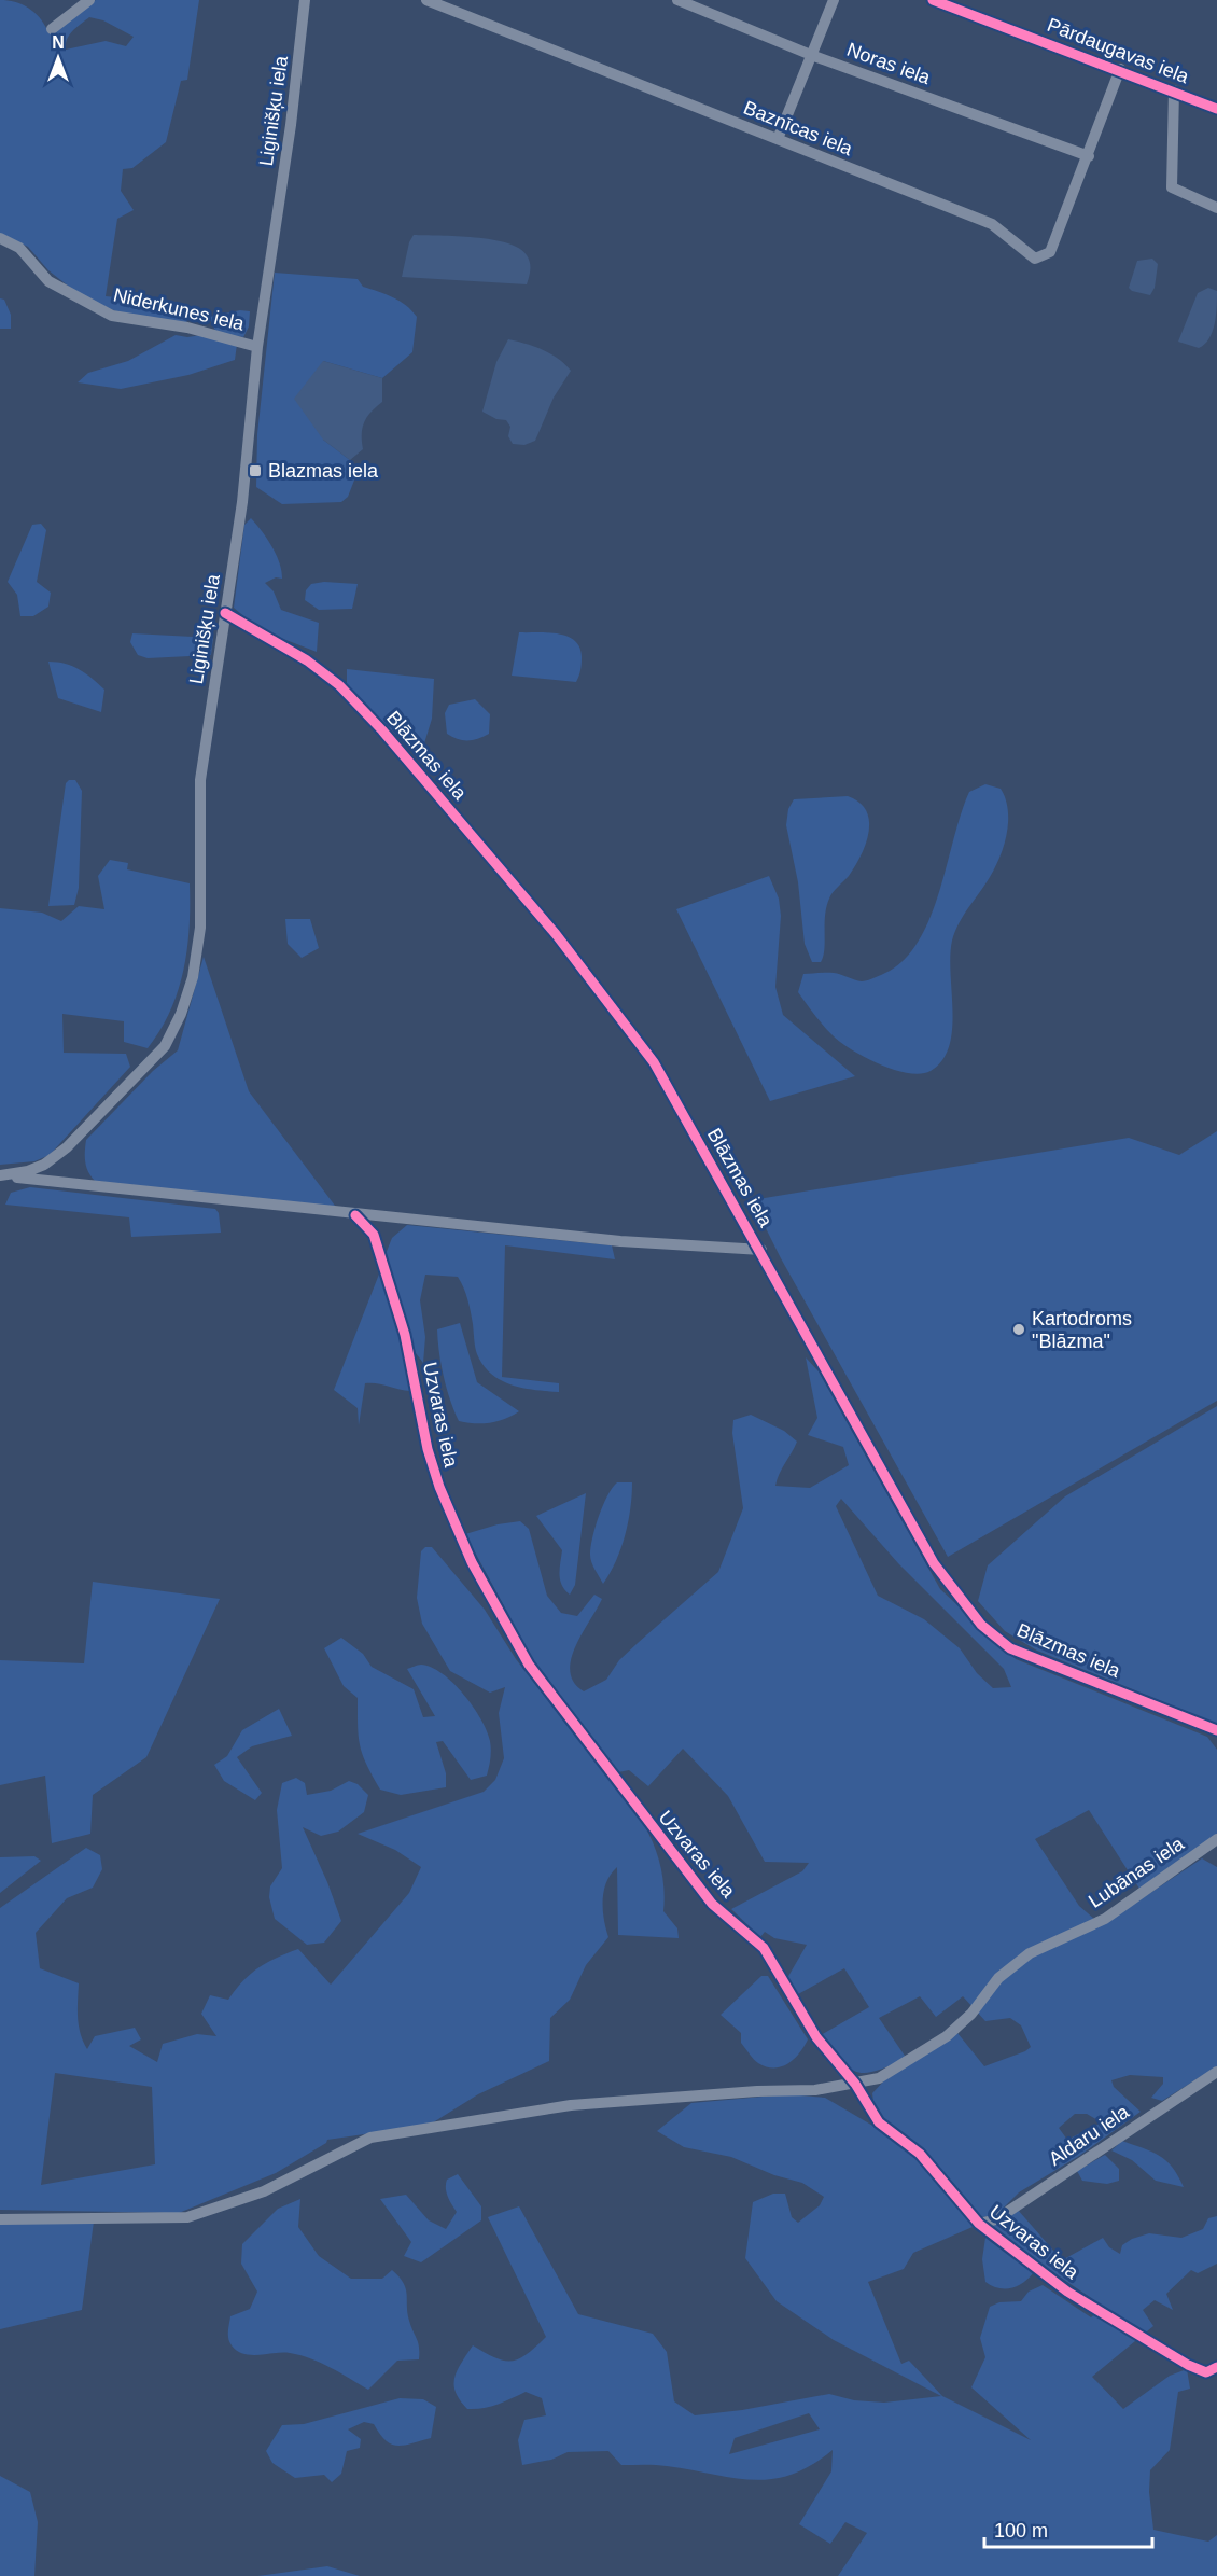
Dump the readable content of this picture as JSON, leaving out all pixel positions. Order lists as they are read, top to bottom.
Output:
{
  "streets": {
    "street": [
      "Pārdaugavas iela",
      "Noras iela",
      "Liginišķu iela",
      "Baznīcas iela",
      "Niderkunes iela",
      "Blāzmas iela",
      "Uzvaras iela",
      "Lubānas iela",
      "Aldaru iela"
    ]
  },
  "crossings": [
    ["Noras iela", "Baznīcas iela"],
    ["Liginišķu iela", "Niderkunes iela"],
    ["Liginišķu iela", "Blāzmas iela"],
    ["Uzvaras iela", "Lubānas iela"],
    ["Uzvaras iela", "Aldaru iela"]
  ],
  "places": {
    "transit": ["Blazmas iela"],
    "other": ["Kartodroms \"Blāzma\""]
  },
  "scale_bar": "100 m",
  "north": "top"
}
